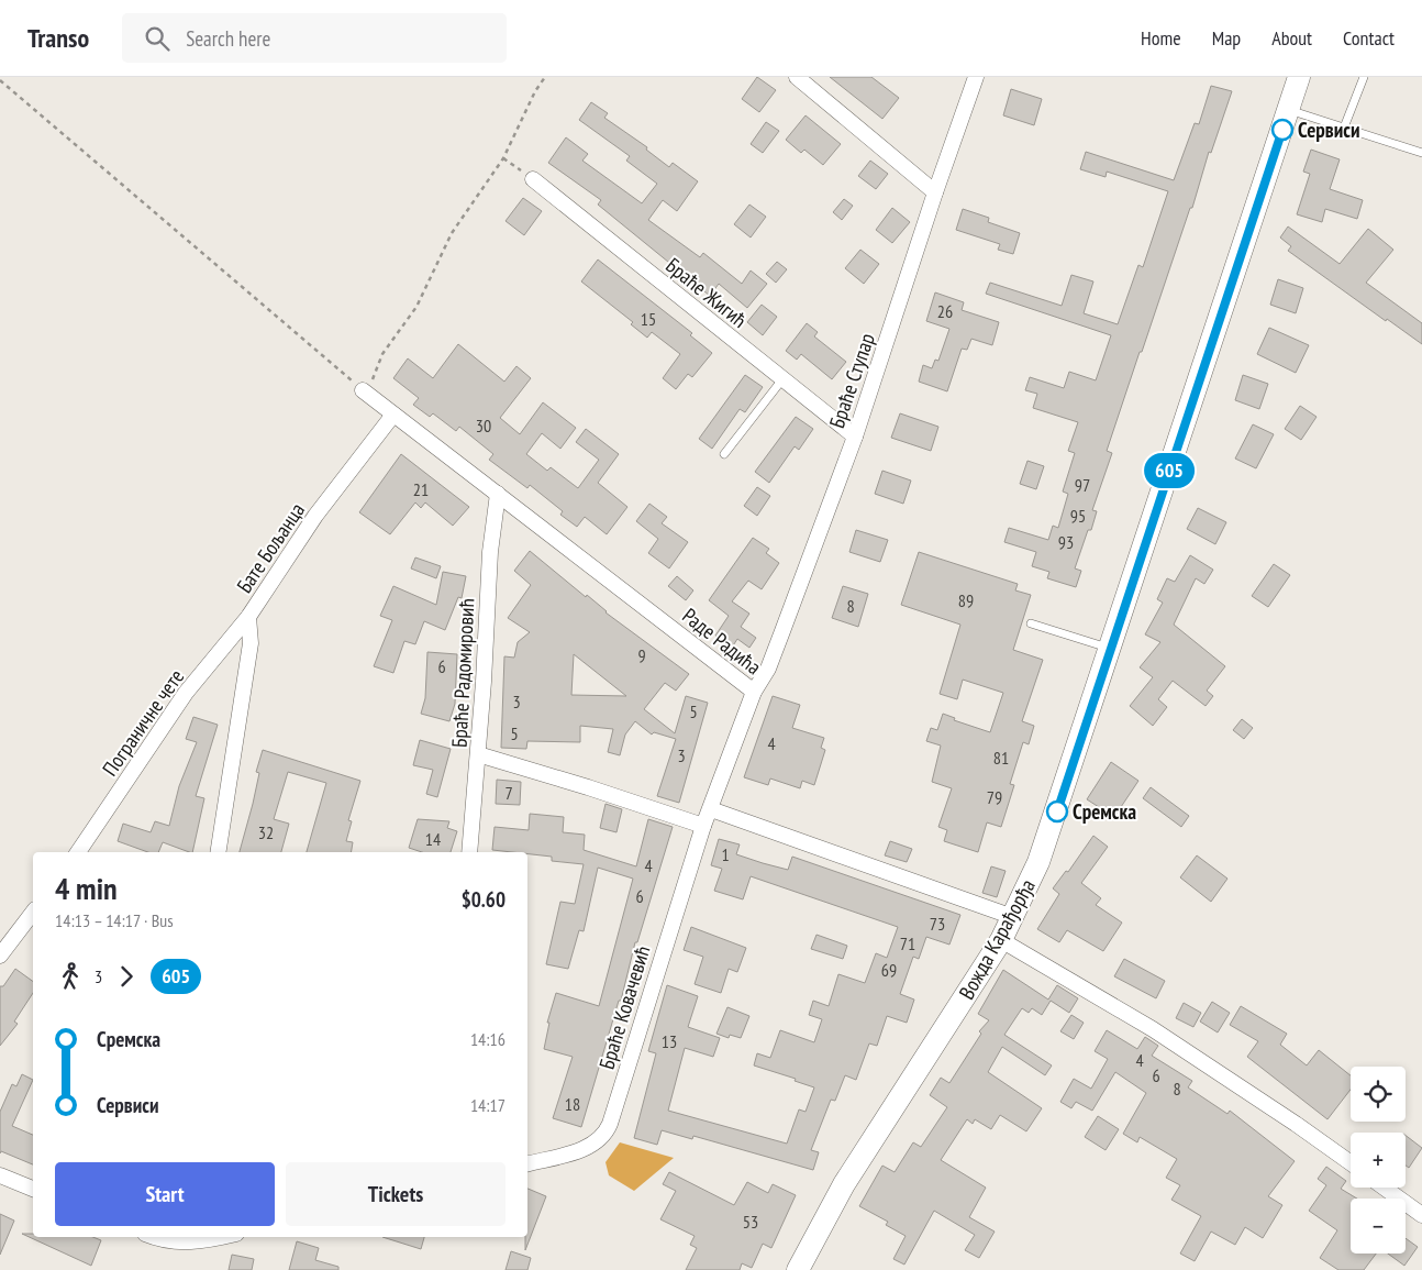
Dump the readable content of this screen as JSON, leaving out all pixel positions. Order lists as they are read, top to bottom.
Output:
{
  "streets": {
    "main road": ["Вожда Карађорђа"],
    "street": [
      "Браће Жигић",
      "Браће Ступар",
      "Бате Бољанца",
      "Раде Радића",
      "Браће Радомировић",
      "Пограничне чете",
      "Браће Ковачевић"
    ]
  },
  "crossings": [
    ["Браће Жигић", "Браће Ступар"],
    ["Браће Ступар", "Раде Радића"],
    ["Бате Бољанца", "Раде Радића"],
    ["Бате Бољанца", "Пограничне чете"],
    ["Раде Радића", "Браће Радомировић"],
    ["Раде Радића", "Браће Ковачевић"]
  ],
  "places": ["Сервиси", "Сремска"],
  "lines": ["bus line 605"],
  "house_numbers": [
    "26",
    "15",
    "30",
    "97",
    "21",
    "95",
    "93",
    "89",
    "8",
    "9",
    "6",
    "3",
    "5",
    "5",
    "4",
    "3",
    "81",
    "7",
    "79",
    "32",
    "14",
    "1",
    "4",
    "6",
    "73",
    "71",
    "69",
    "13",
    "4",
    "6",
    "8",
    "18",
    "53"
  ],
  "page": {
    "header": "Transo",
    "search": "Search here",
    "nav": [
      "Home",
      "Map",
      "About",
      "Contact"
    ],
    "on_map": "605",
    "heading": ["4 min", "14:13 – 14:17 · Bus", "$0.60"],
    "legs": ["3", "605"],
    "list": [
      {
        "name": "Сремска",
        "value": "14:16"
      },
      {
        "name": "Сервиси",
        "value": "14:17"
      }
    ],
    "map_buttons": ["+", "−"],
    "buttons": ["Start", "Tickets"]
  }
}
